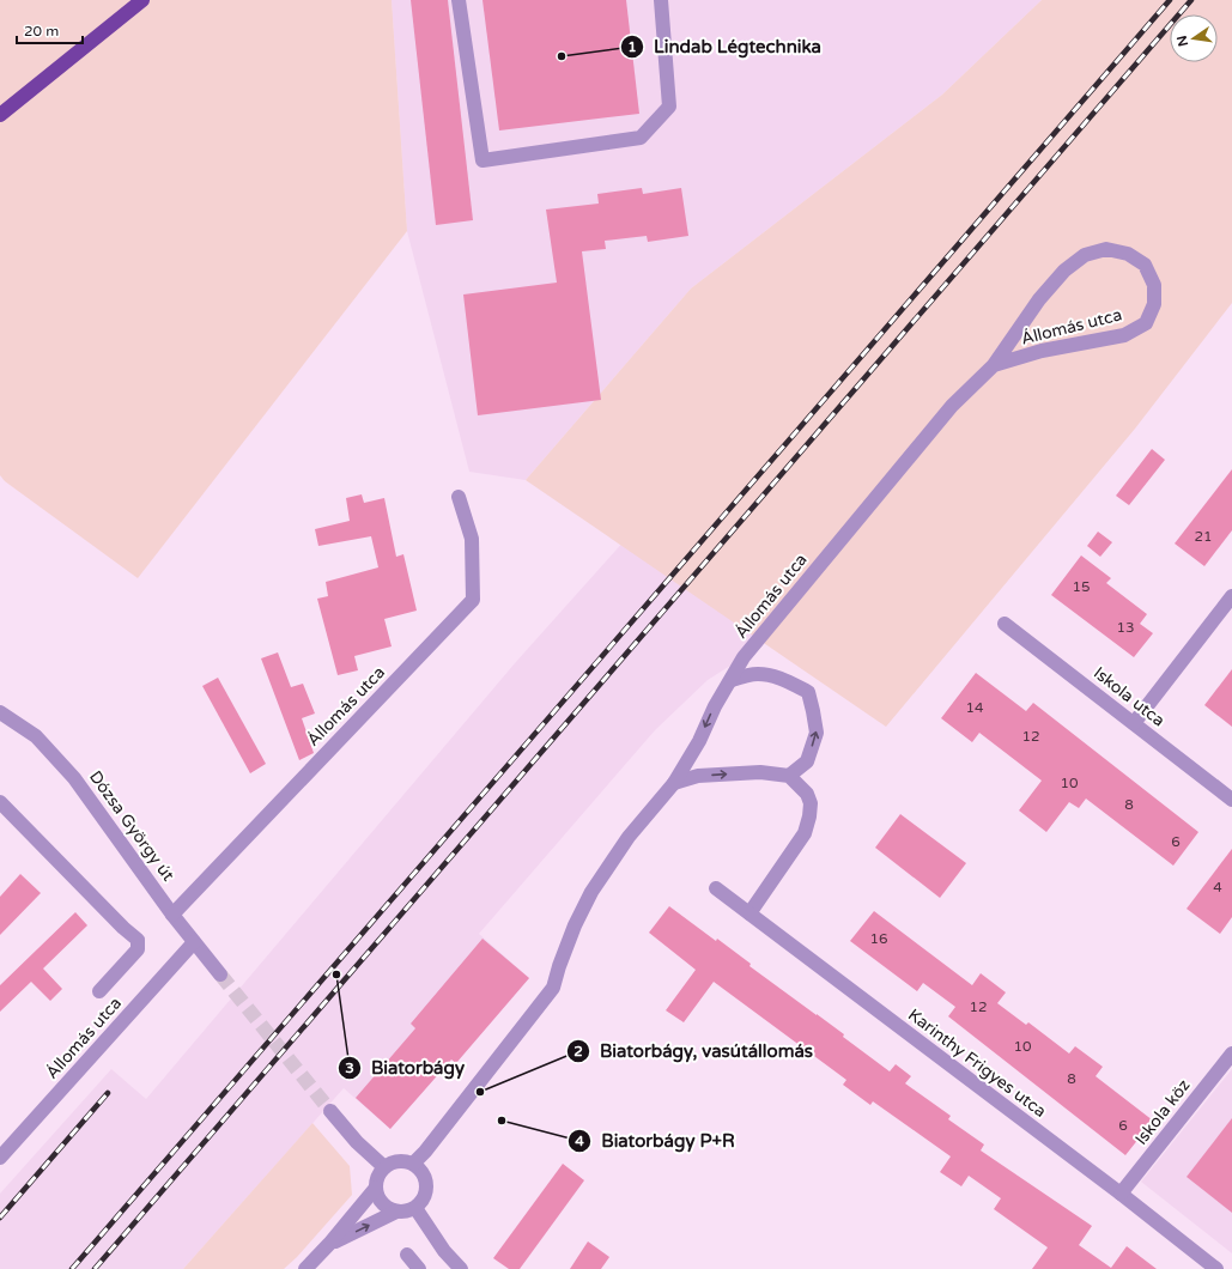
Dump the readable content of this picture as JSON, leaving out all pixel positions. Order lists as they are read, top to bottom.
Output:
{
  "streets": {
    "street": [
      "Állomás utca",
      "Iskola utca",
      "Dózsa György út",
      "Karinthy Frigyes utca",
      "Iskola köz"
    ]
  },
  "crossings": [
    ["Állomás utca", "Dózsa György út"],
    ["Karinthy Frigyes utca", "Iskola köz"]
  ],
  "places": [
    "Lindab Légtechnika",
    "Biatorbágy",
    "Biatorbágy, vasútállomás",
    "Biatorbágy P+R"
  ],
  "house_numbers": [
    "21",
    "15",
    "13",
    "14",
    "12",
    "10",
    "8",
    "6",
    "4",
    "16",
    "12",
    "10",
    "8",
    "6"
  ],
  "scale_bar": "20 m",
  "north": "left"
}
